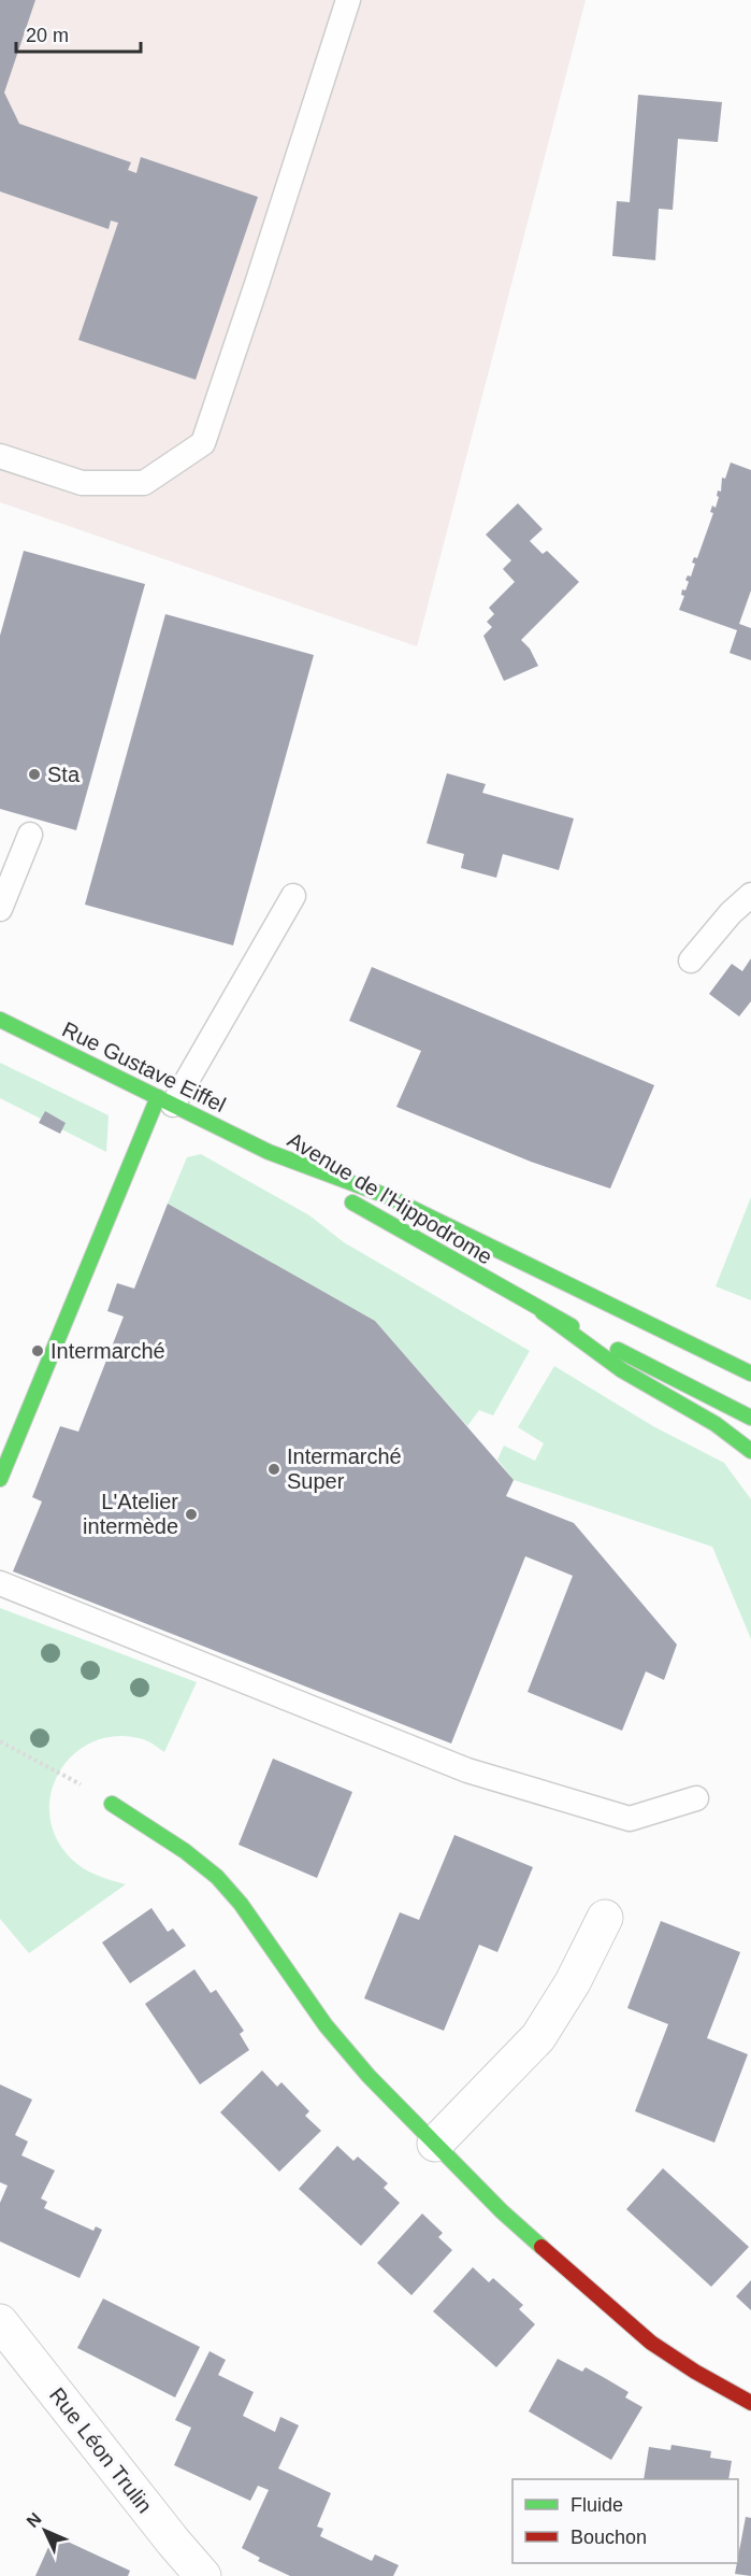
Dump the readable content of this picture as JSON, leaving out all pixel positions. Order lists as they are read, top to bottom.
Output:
{
  "streets": {
    "main road": ["Rue Gustave Eiffel", "Avenue de l'Hippodrome"],
    "street": ["Rue Léon Trulin"]
  },
  "crossings": [
    ["Rue Gustave Eiffel", "Avenue de l'Hippodrome"]
  ],
  "places": [
    "Sta",
    "Intermarché",
    "Intermarché Super",
    "L'Atelier intermède"
  ],
  "legend": ["Fluide", "Bouchon"],
  "scale_bar": "20 m",
  "north": "top left"
}
